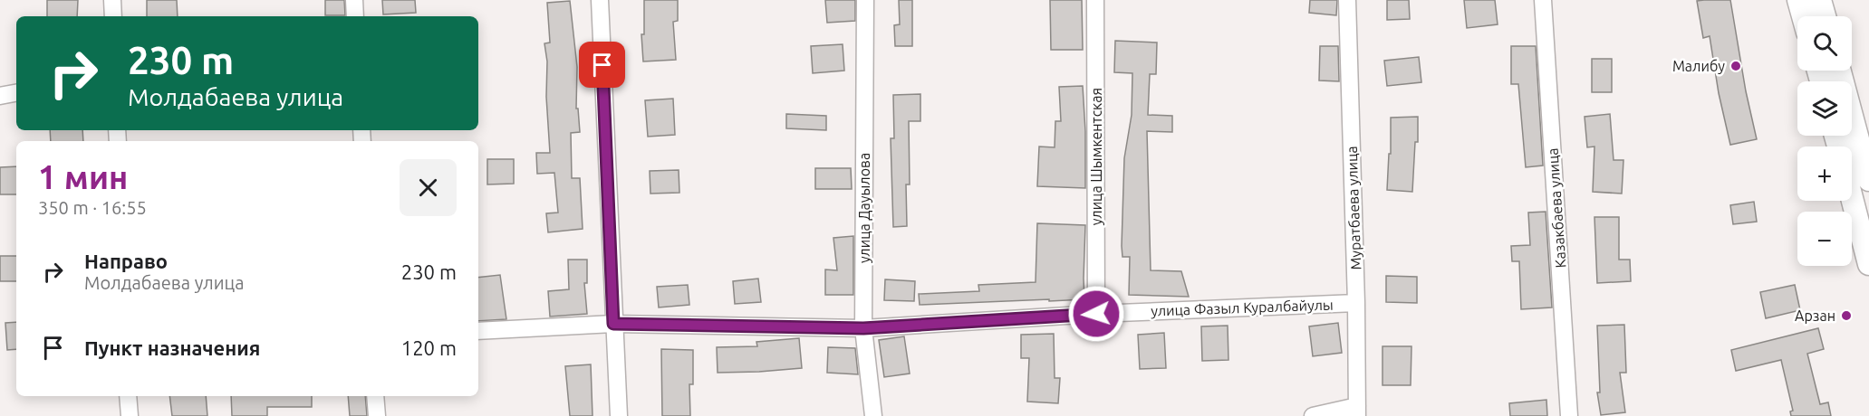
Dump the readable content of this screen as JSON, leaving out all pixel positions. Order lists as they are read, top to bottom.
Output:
{
  "streets": {
    "street": [
      "улица Шымкентская",
      "улица Дауылова",
      "Муратбаева улица",
      "Казакбаева улица",
      "улица Фазыл Куралбайулы"
    ]
  },
  "crossings": [
    ["улица Шымкентская", "улица Фазыл Куралбайулы"],
    ["улица Дауылова", "улица Фазыл Куралбайулы"],
    ["Муратбаева улица", "улица Фазыл Куралбайулы"]
  ],
  "places": ["Малибу", "Арзан"],
  "page": {
    "map_buttons": ["+", "−"],
    "turn": ["230 m", "Молдабаева улица"],
    "heading": ["1 мин", "350 m · 16:55"],
    "list": [
      {
        "name": "Направо",
        "note": "Молдабаева улица",
        "value": "230 m"
      },
      {
        "name": "Пункт назначения",
        "value": "120 m"
      }
    ]
  }
}
